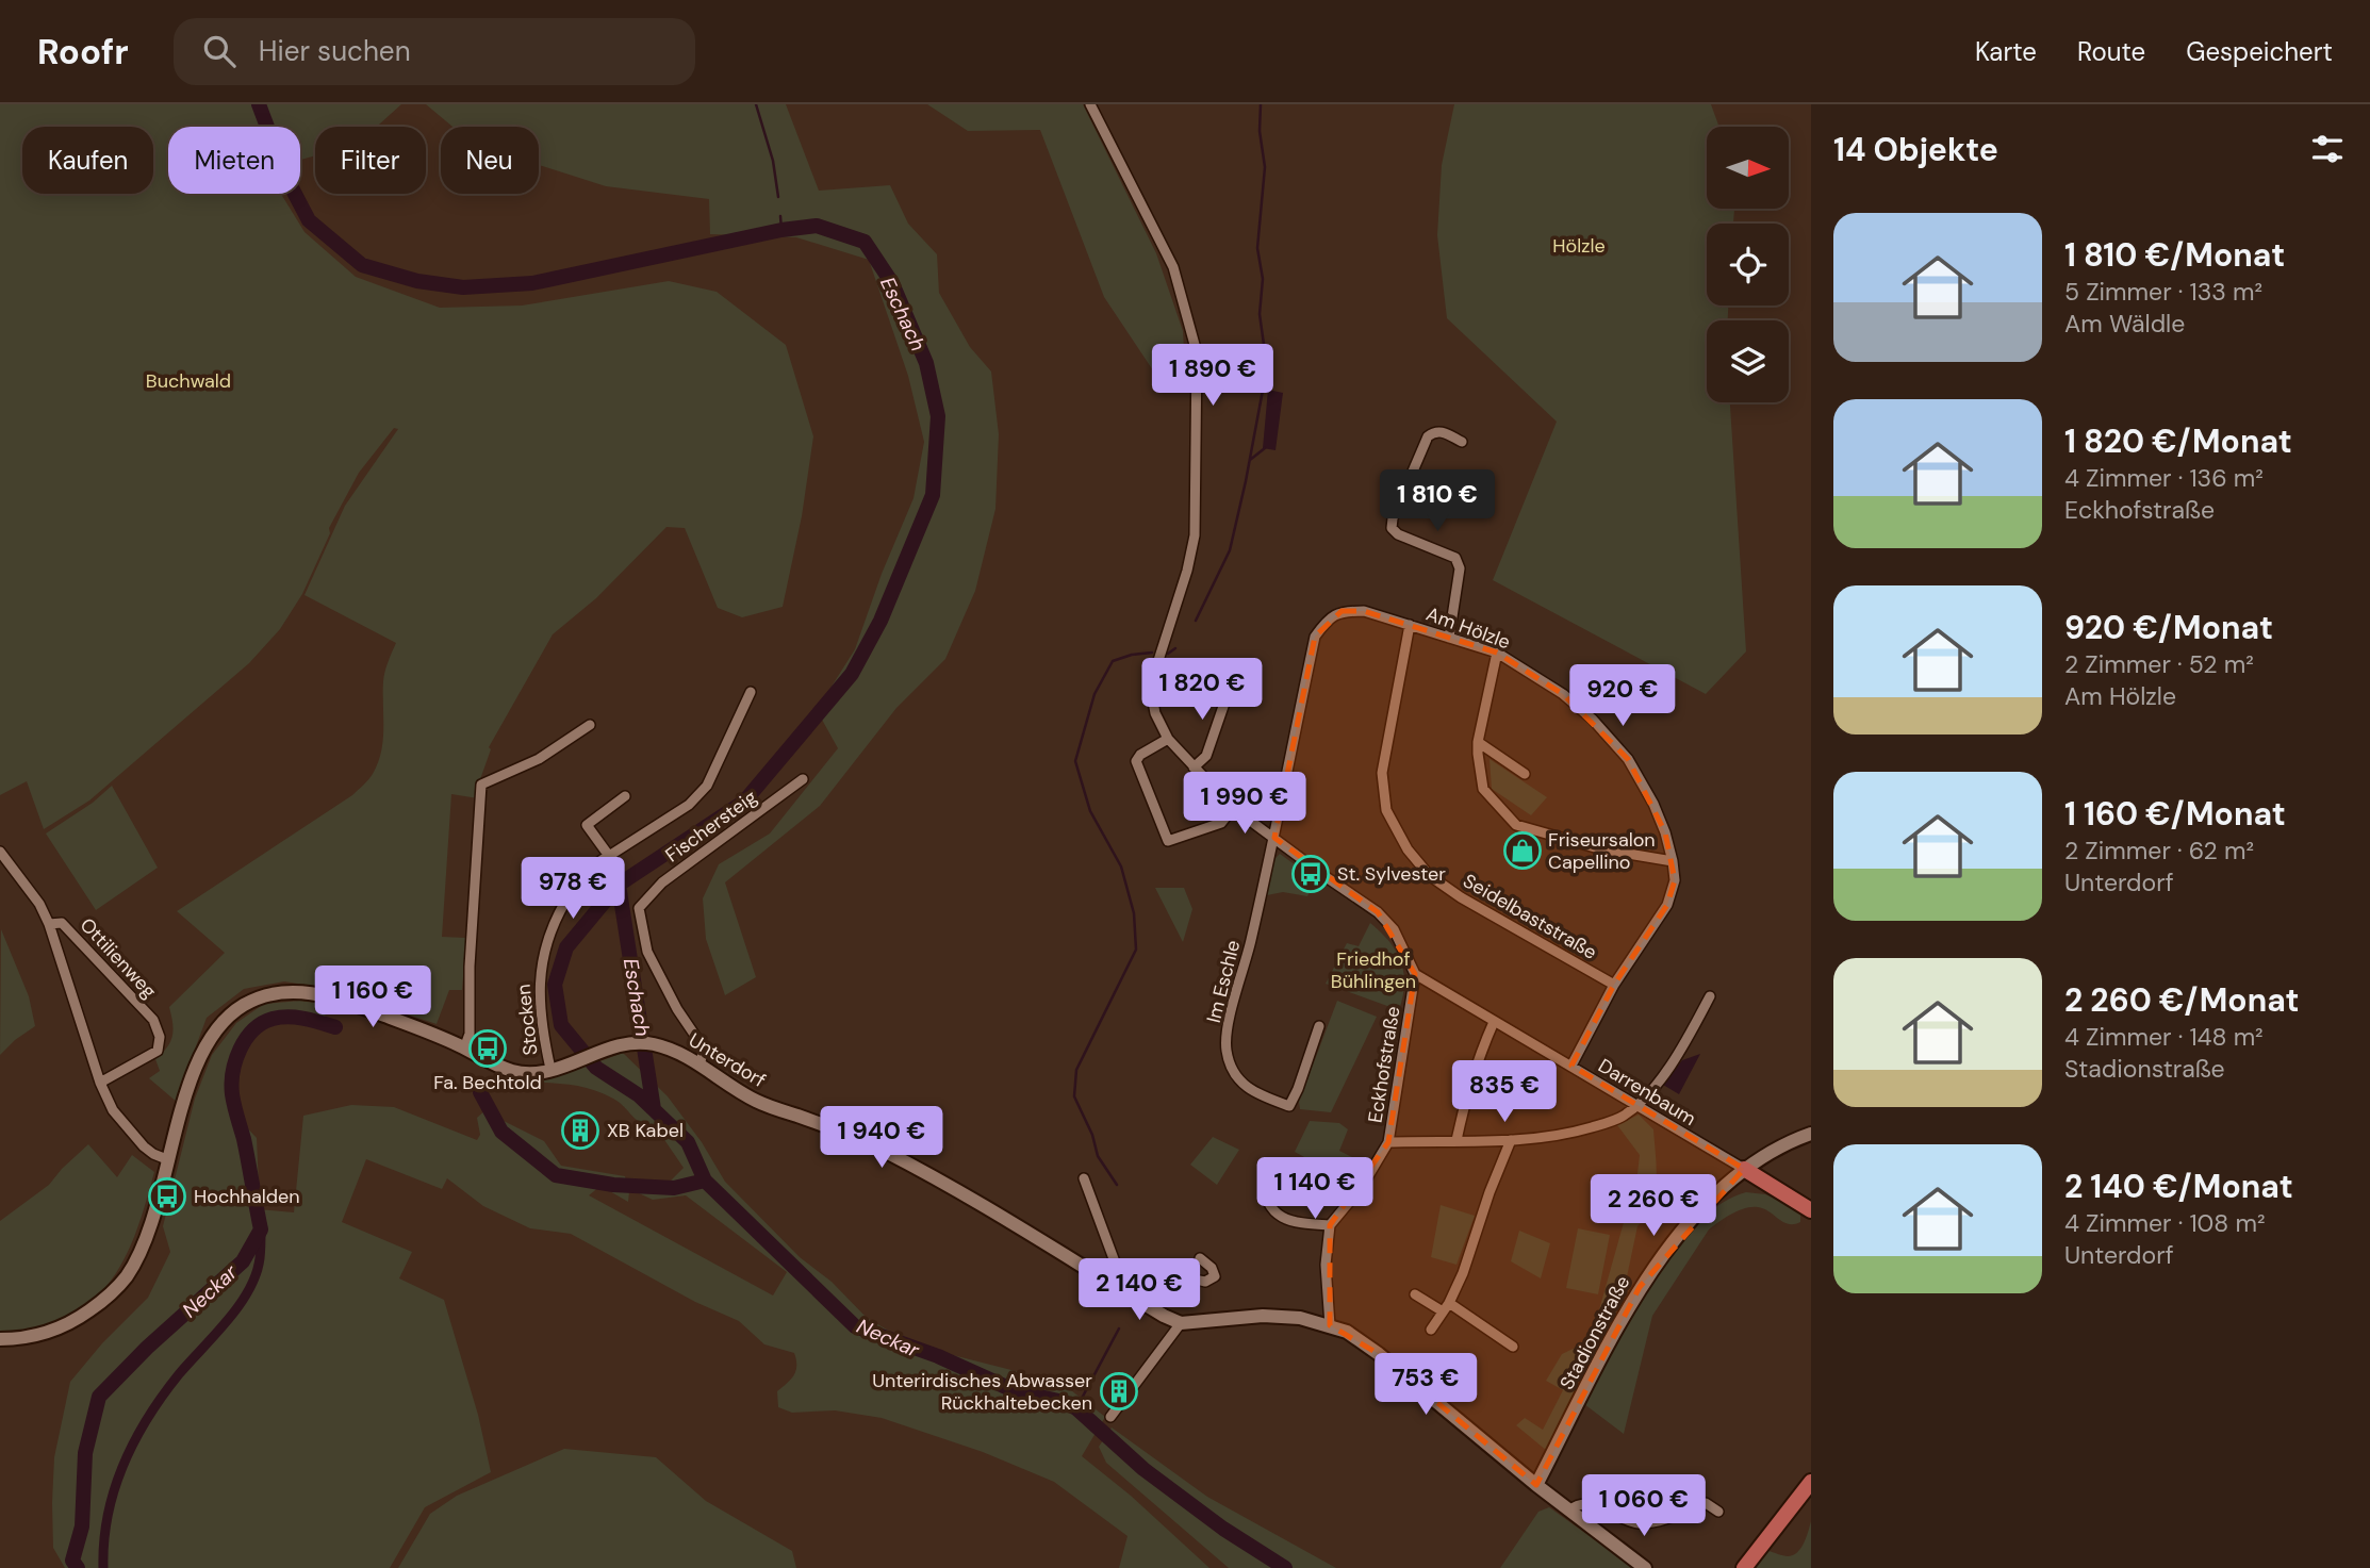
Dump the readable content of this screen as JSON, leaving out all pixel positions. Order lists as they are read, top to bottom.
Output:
{
  "streets": {
    "street": [
      "Am Hölzle",
      "Fischersteig",
      "Seidelbaststraße",
      "Ottilienweg",
      "Im Eschle",
      "Stocken",
      "Unterdorf",
      "Eckhofstraße",
      "Darrenbaum",
      "Stadionstraße"
    ]
  },
  "crossings": [
    ["Am Hölzle", "Seidelbaststraße"],
    ["Am Hölzle", "Im Eschle"],
    ["Am Hölzle", "Darrenbaum"],
    ["Fischersteig", "Unterdorf"],
    ["Stocken", "Unterdorf"],
    ["Eckhofstraße", "Darrenbaum"],
    ["Darrenbaum", "Stadionstraße"]
  ],
  "water": ["Eschach", "Neckar"],
  "parks": ["Hölzle", "Buchwald", "Friedhof Bühlingen"],
  "places": {
    "shop": ["Friseursalon Capellino"],
    "bus stop": ["St. Sylvester", "Fa. Bechtold", "Hochhalden"],
    "building": ["XB Kabel", "Unterirdisches Abwasser Rückhaltebecken"]
  },
  "north": "right",
  "page": {
    "header": "Roofr",
    "search": "Hier suchen",
    "nav": ["Karte", "Route", "Gespeichert"],
    "heading": "14 Objekte",
    "chip": [
      "Kaufen",
      "Mieten",
      "Filter",
      "Neu"
    ],
    "list": [
      {
        "name": "1 810 €/Monat",
        "note": "5 Zimmer · 133 m² · Am Wäldle"
      },
      {
        "name": "1 820 €/Monat",
        "note": "4 Zimmer · 136 m² · Eckhofstraße"
      },
      {
        "name": "920 €/Monat",
        "note": "2 Zimmer · 52 m² · Am Hölzle"
      },
      {
        "name": "1 160 €/Monat",
        "note": "2 Zimmer · 62 m² · Unterdorf"
      },
      {
        "name": "2 260 €/Monat",
        "note": "4 Zimmer · 148 m² · Stadionstraße"
      },
      {
        "name": "2 140 €/Monat",
        "note": "4 Zimmer · 108 m² · Unterdorf"
      }
    ],
    "price": [
      "1 890 €",
      "1 810 €",
      "1 820 €",
      "920 €",
      "1 990 €",
      "978 €",
      "1 160 €",
      "835 €",
      "1 940 €",
      "1 140 €",
      "2 260 €",
      "2 140 €",
      "753 €",
      "1 060 €"
    ]
  }
}
